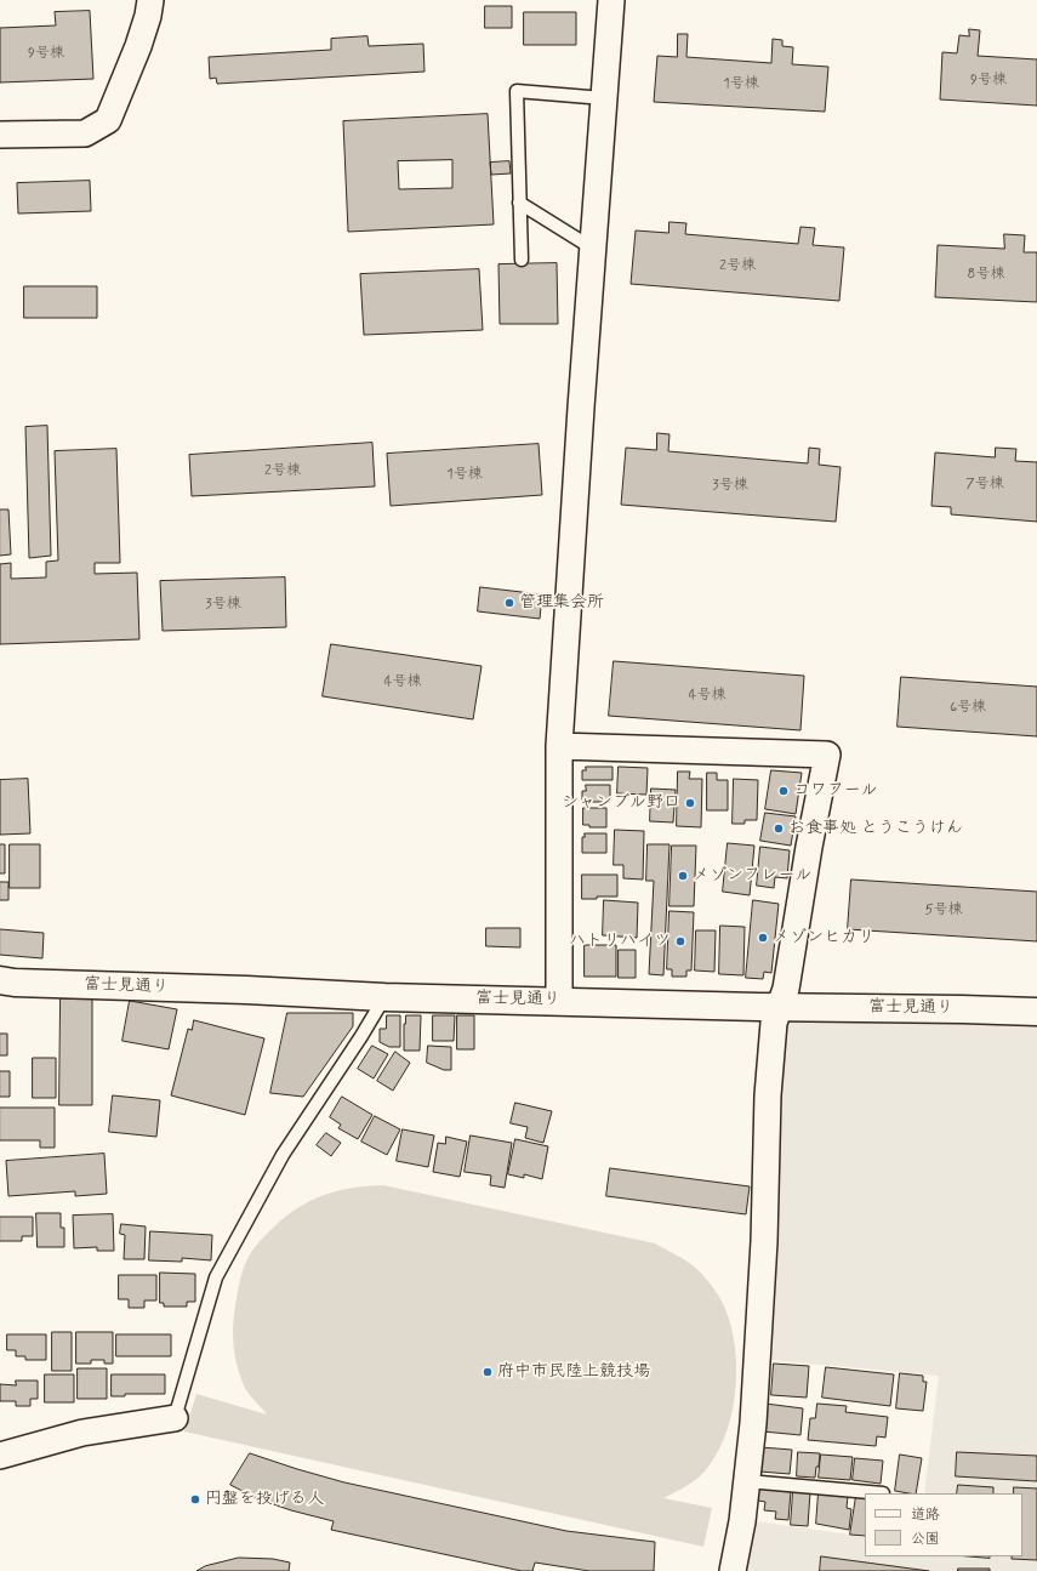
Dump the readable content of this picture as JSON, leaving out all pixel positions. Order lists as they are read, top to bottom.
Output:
{
  "streets": {
    "street": ["富士見通り"]
  },
  "places": [
    "管理集会所",
    "コワフール",
    "シャンブル野口",
    "お食事処 とうこうけん",
    "メゾンフレール",
    "メゾンヒカリ",
    "ハトリハイツ",
    "府中市民陸上競技場",
    "円盤を投げる人"
  ],
  "house_numbers": [
    "9号棟",
    "9号棟",
    "1号棟",
    "2号棟",
    "8号棟",
    "2号棟",
    "1号棟",
    "7号棟",
    "3号棟",
    "3号棟",
    "4号棟",
    "4号棟",
    "6号棟",
    "5号棟"
  ],
  "legend": ["道路", "公園"]
}
